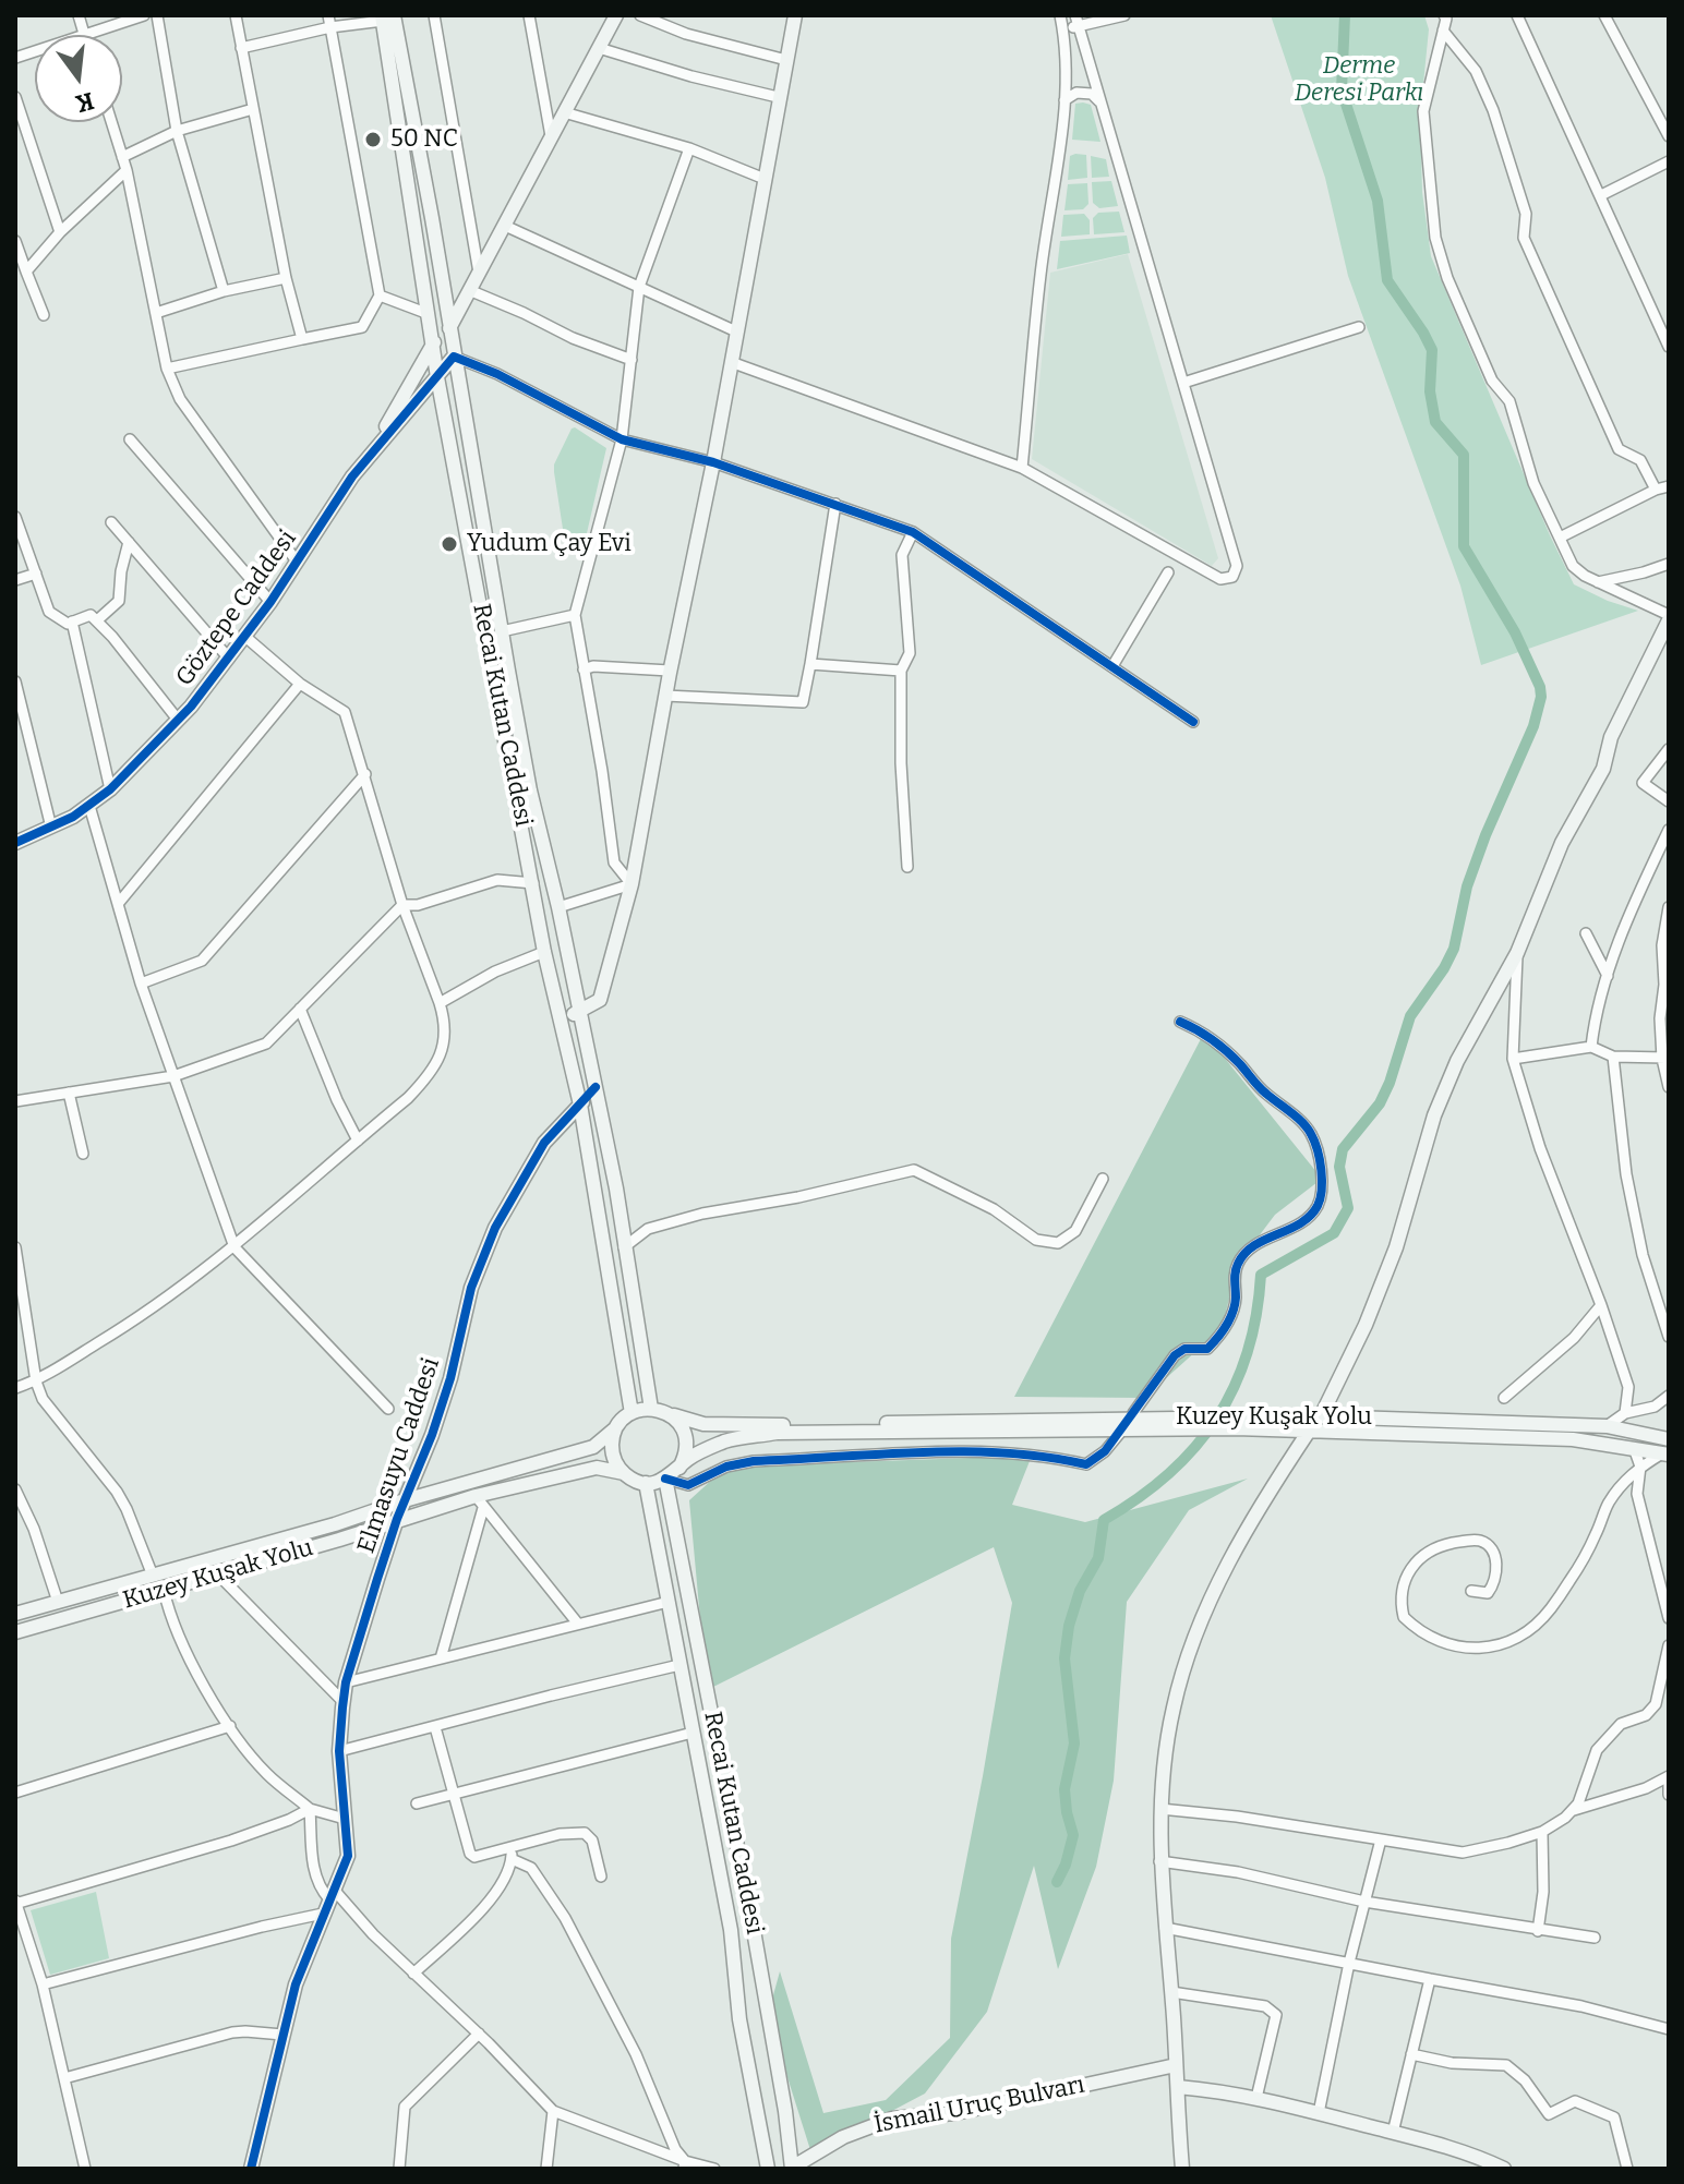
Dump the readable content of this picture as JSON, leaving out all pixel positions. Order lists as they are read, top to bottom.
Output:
{
  "streets": {
    "main road": [
      "Göztepe Caddesi",
      "Recai Kutan Caddesi",
      "Kuzey Kuşak Yolu",
      "Elmasuyu Caddesi",
      "İsmail Uruç Bulvarı"
    ]
  },
  "crossings": [
    ["Göztepe Caddesi", "Recai Kutan Caddesi"],
    ["Recai Kutan Caddesi", "Kuzey Kuşak Yolu"],
    ["Recai Kutan Caddesi", "Elmasuyu Caddesi"],
    ["Recai Kutan Caddesi", "İsmail Uruç Bulvarı"],
    ["Kuzey Kuşak Yolu", "Elmasuyu Caddesi"]
  ],
  "parks": ["Derme Deresi Parkı"],
  "places": ["50 NC", "Yudum Çay Evi"],
  "north": "bottom"
}
